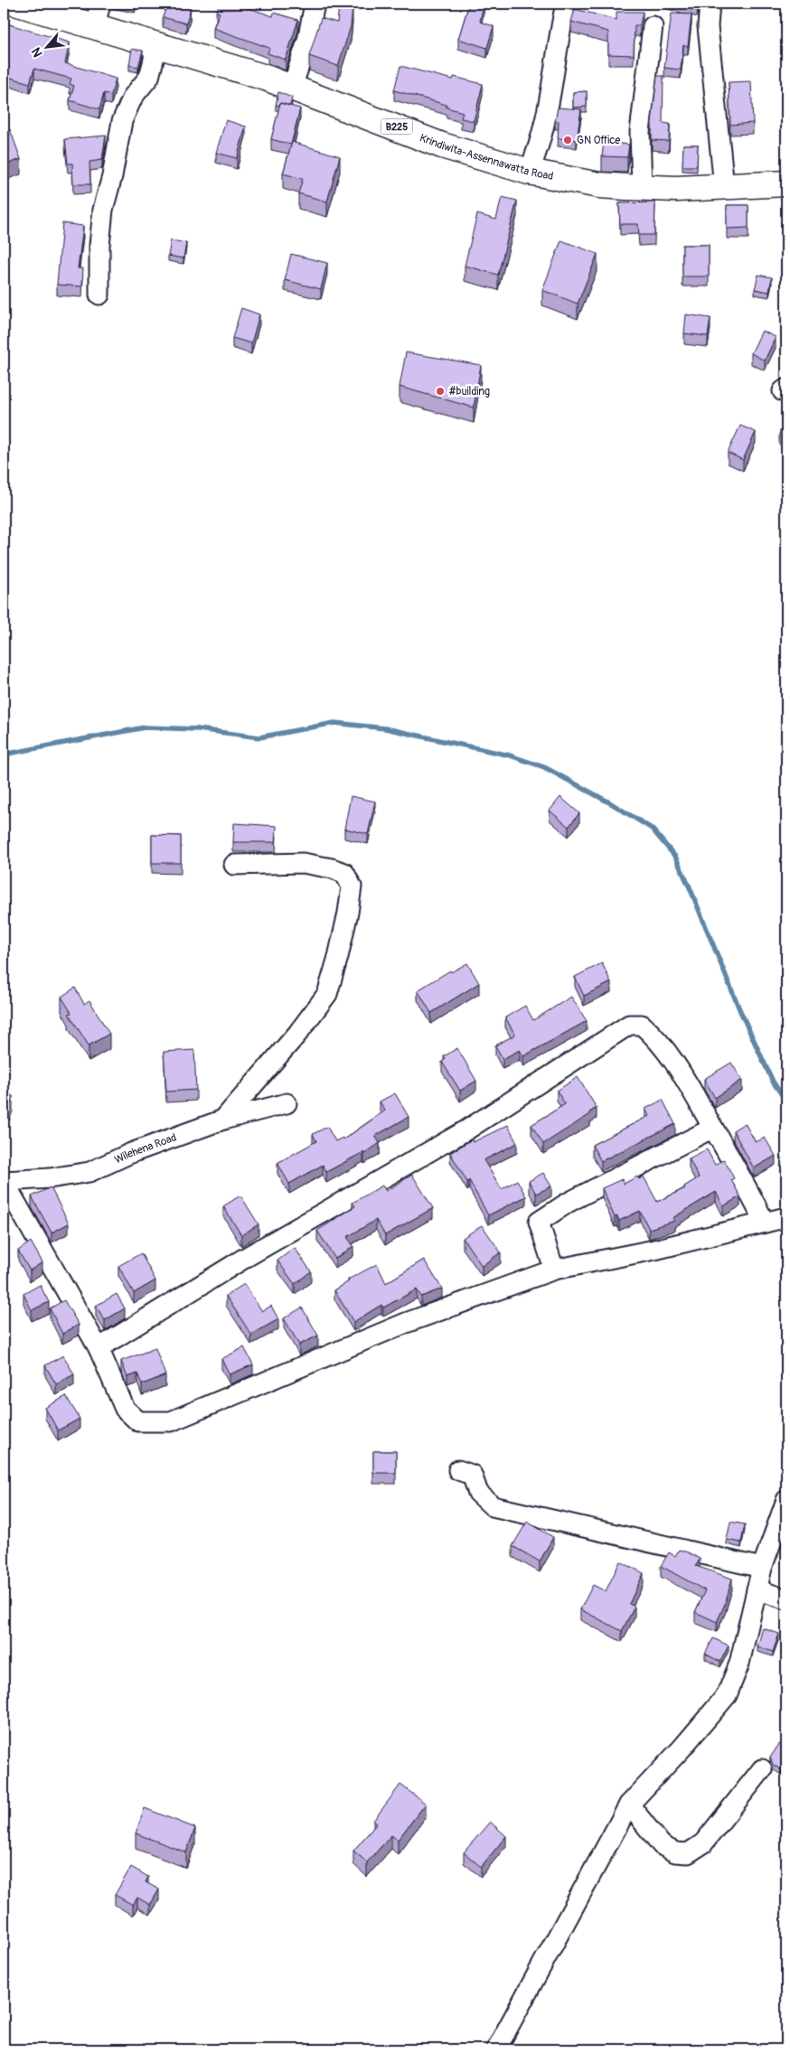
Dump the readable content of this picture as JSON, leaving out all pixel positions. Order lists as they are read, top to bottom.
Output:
{
  "streets": {
    "main road": ["B225", "Krindiwita-Assennawatta Road"],
    "street": ["Wilehena Road"]
  },
  "places": ["GN Office", "#building"],
  "north": "bottom left"
}
